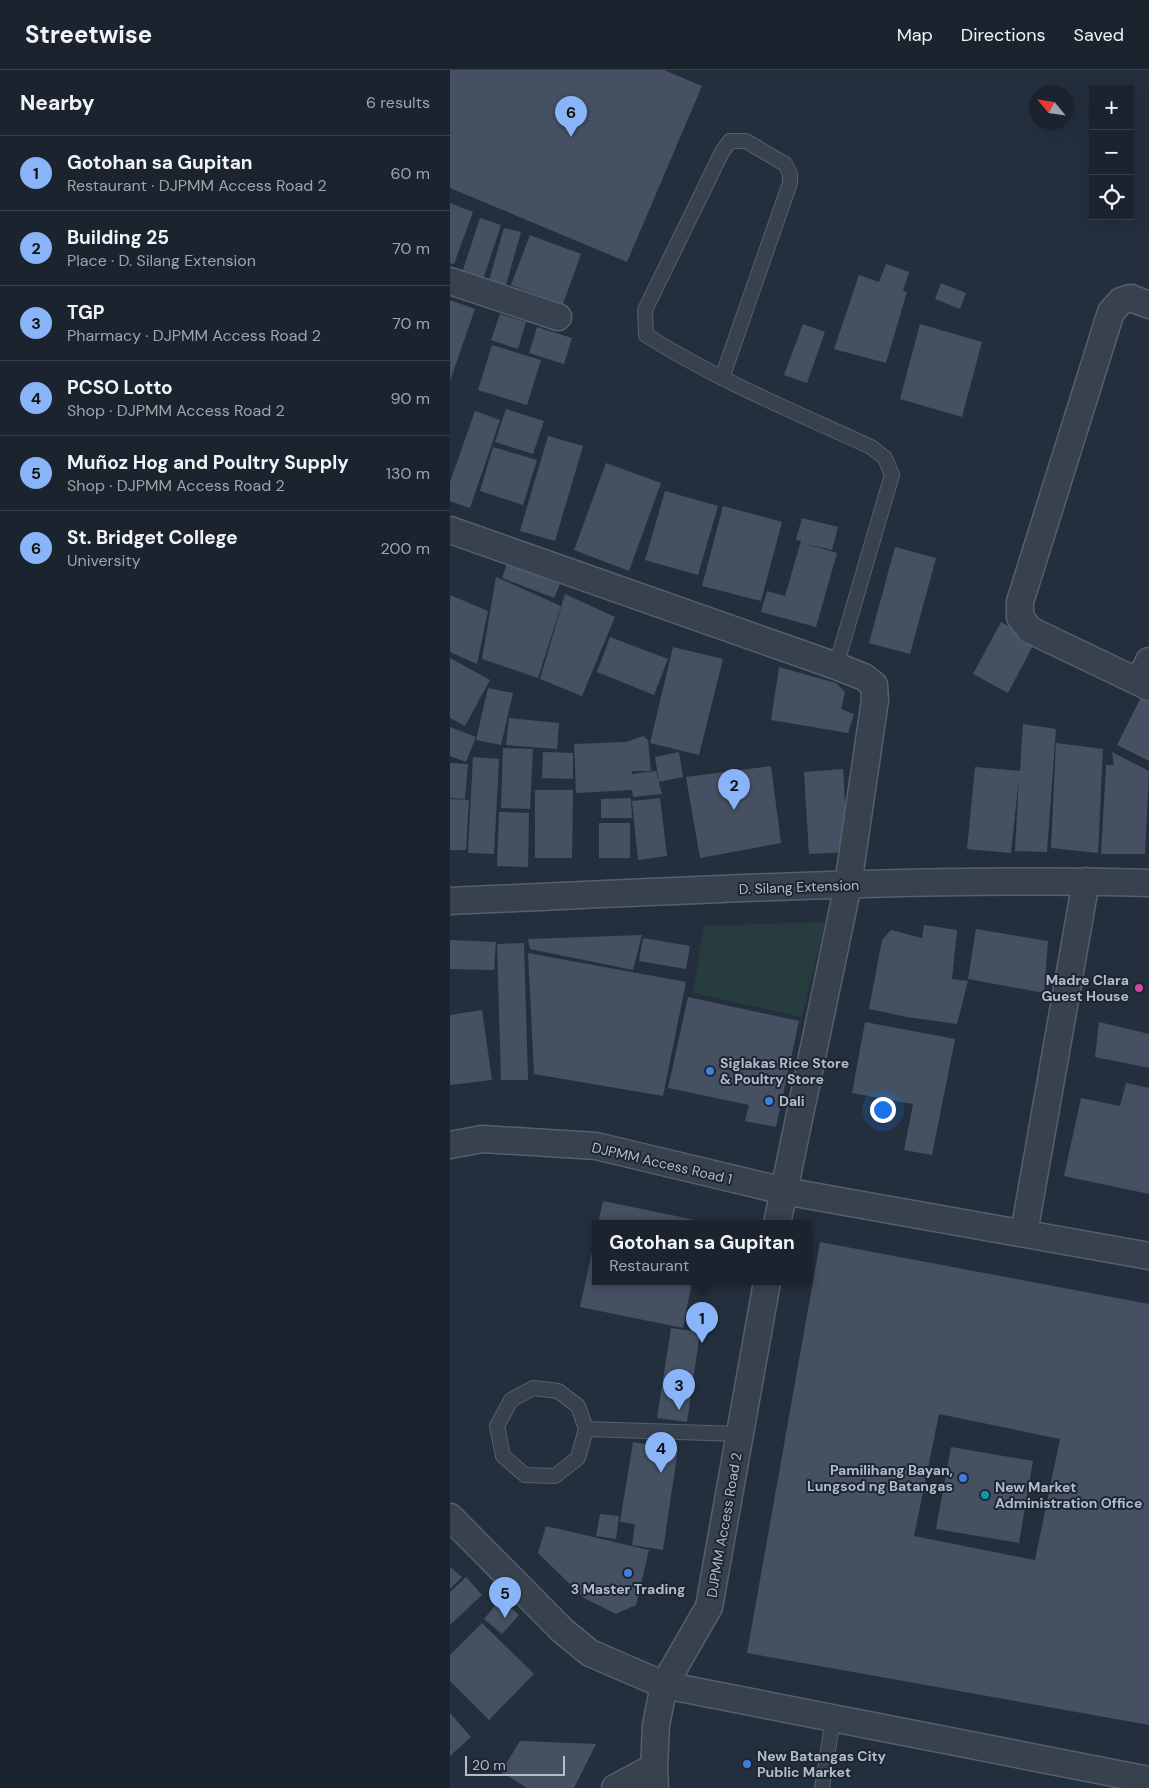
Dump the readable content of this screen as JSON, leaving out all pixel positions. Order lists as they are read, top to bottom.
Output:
{
  "streets": {
    "street": ["D. Silang Extension", "DJPMM Access Road 1", "DJPMM Access Road 2"]
  },
  "places": [
    "Madre Clara Guest House",
    "Siglakas Rice Store & Poultry Store",
    "Dali",
    "Pamilihang Bayan, Lungsod ng Batangas",
    "New Market Administration Office",
    "3 Master Trading",
    "New Batangas City Public Market"
  ],
  "scale_bar": "20 m",
  "north": "top left",
  "page": {
    "header": "Streetwise",
    "nav": ["Map", "Directions", "Saved"],
    "heading": ["Nearby", "6 results"],
    "map_buttons": ["+", "−"],
    "pins": [
      "6",
      "2",
      "1",
      "3",
      "4",
      "5"
    ],
    "list": [
      {
        "mark": "1",
        "name": "Gotohan sa Gupitan",
        "note": "Restaurant · DJPMM Access Road 2",
        "value": "60 m"
      },
      {
        "mark": "2",
        "name": "Building 25",
        "note": "Place · D. Silang Extension",
        "value": "70 m"
      },
      {
        "mark": "3",
        "name": "TGP",
        "note": "Pharmacy · DJPMM Access Road 2",
        "value": "70 m"
      },
      {
        "mark": "4",
        "name": "PCSO Lotto",
        "note": "Shop · DJPMM Access Road 2",
        "value": "90 m"
      },
      {
        "mark": "5",
        "name": "Muñoz Hog and Poultry Supply",
        "note": "Shop · DJPMM Access Road 2",
        "value": "130 m"
      },
      {
        "mark": "6",
        "name": "St. Bridget College",
        "note": "University",
        "value": "200 m"
      }
    ],
    "popup": ["Gotohan sa Gupitan", "Restaurant"],
    "scale": "20 m"
  }
}
